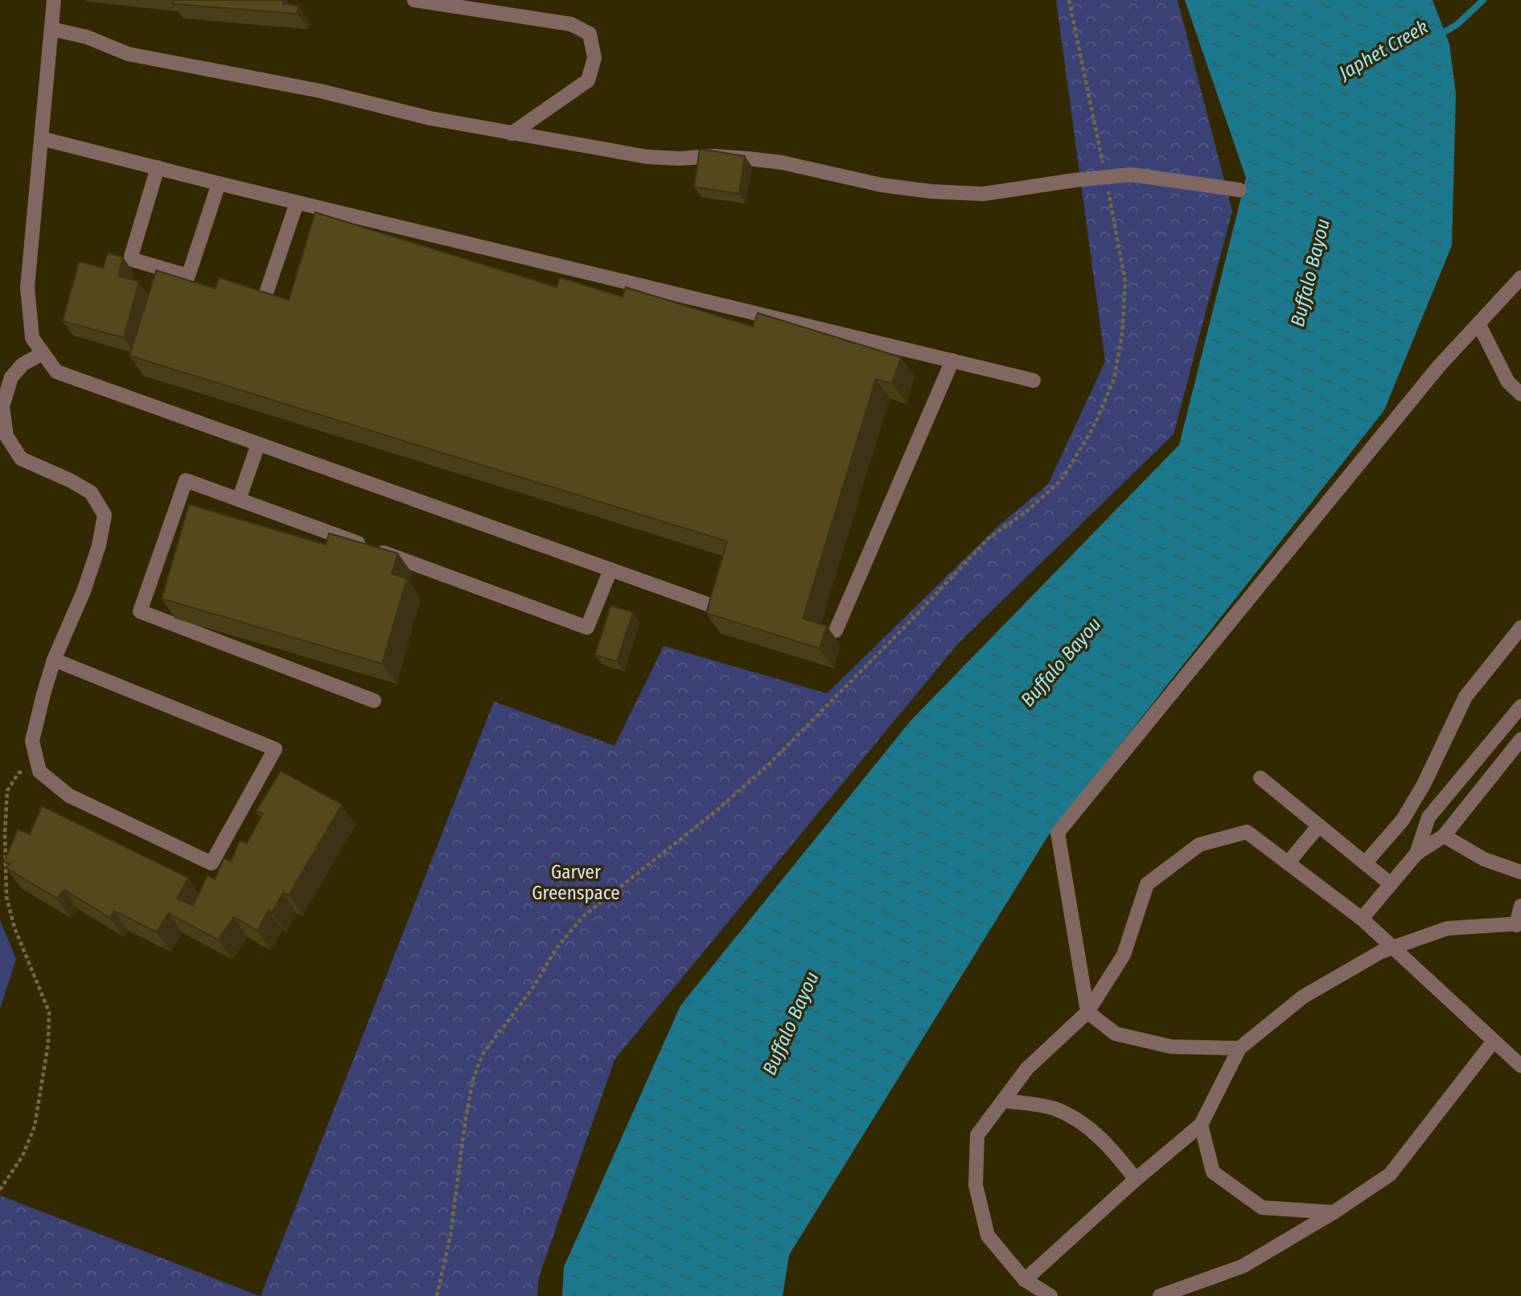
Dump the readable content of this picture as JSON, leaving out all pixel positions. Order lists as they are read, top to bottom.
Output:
{
  "water": ["Japhet Creek", "Buffalo Bayou"],
  "parks": ["Garver Greenspace"]
}
